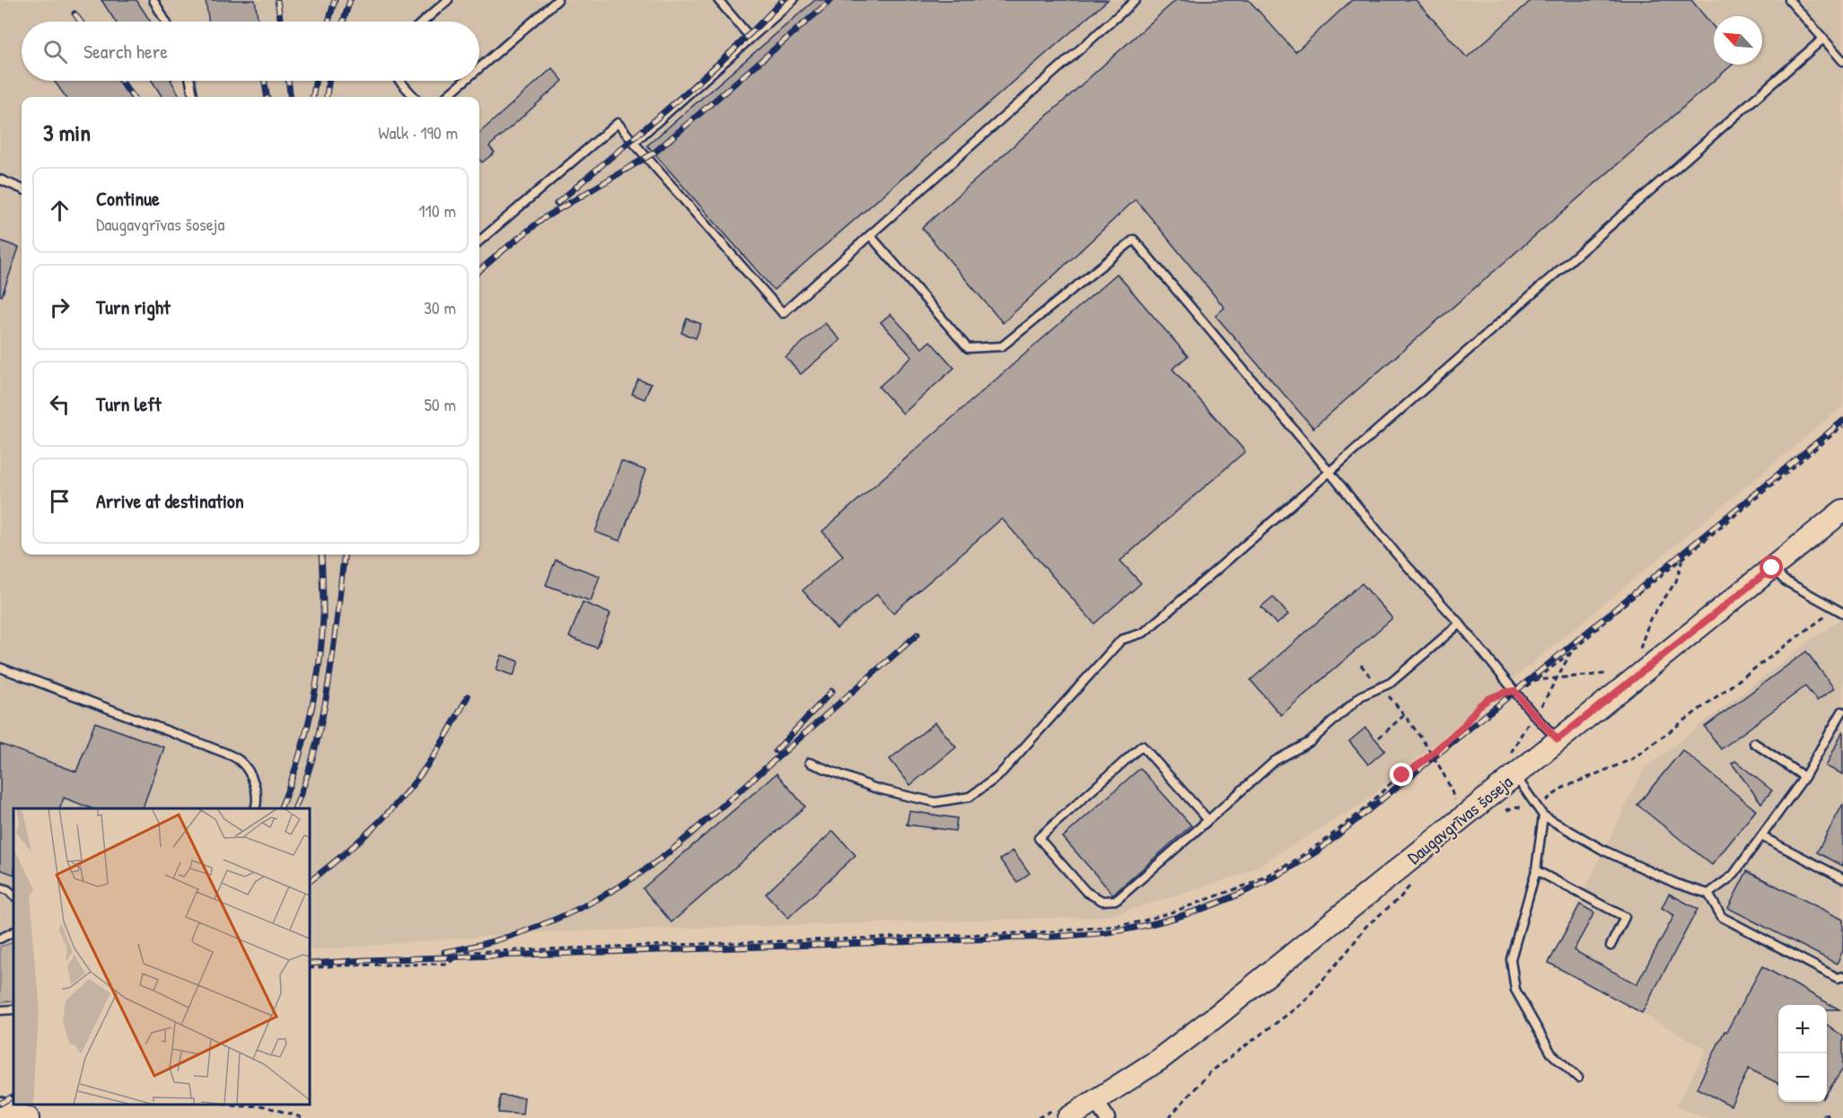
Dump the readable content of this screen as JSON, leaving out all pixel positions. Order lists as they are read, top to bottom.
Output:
{
  "streets": {
    "main road": ["Daugavgrīvas šoseja"]
  },
  "north": "top left",
  "page": {
    "search": "Search here",
    "heading": ["3 min", "Walk · 190 m"],
    "list": [
      ["Continue", "Daugavgrīvas šoseja", "110 m"],
      ["Turn right", "30 m"],
      ["Turn left", "50 m"],
      "Arrive at destination"
    ],
    "map_buttons": ["+", "−"]
  }
}
